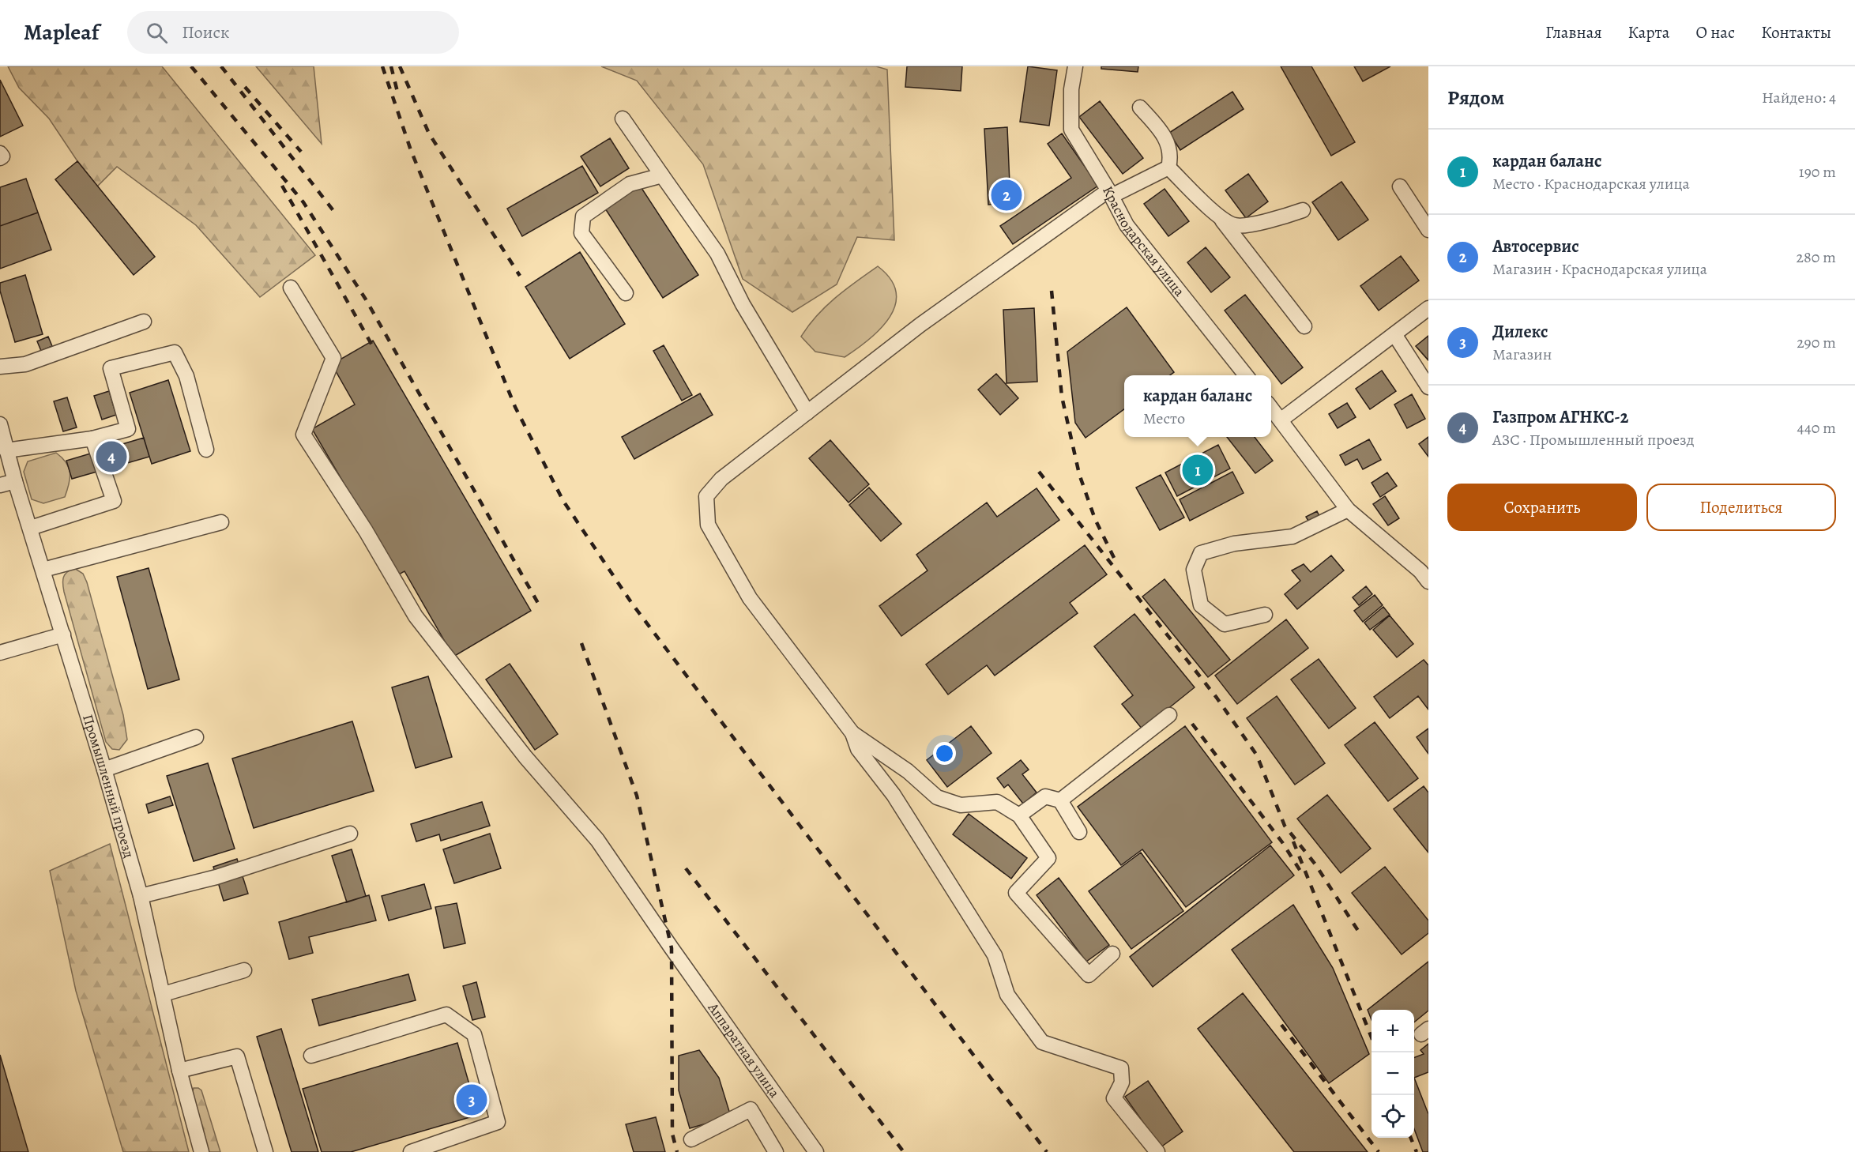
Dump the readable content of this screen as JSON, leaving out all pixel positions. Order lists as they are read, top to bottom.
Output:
{
  "streets": {
    "street": ["Краснодарская улица", "Промышленный проезд", "Аппаратная улица"]
  },
  "page": {
    "header": "Mapleaf",
    "search": "Поиск",
    "nav": [
      "Главная",
      "Карта",
      "О нас",
      "Контакты"
    ],
    "heading": ["Рядом", "Найдено: 4"],
    "list": [
      {
        "mark": "1",
        "name": "кардан баланс",
        "note": "Место · Краснодарская улица",
        "value": "190 m"
      },
      {
        "mark": "2",
        "name": "Автосервис",
        "note": "Магазин · Краснодарская улица",
        "value": "280 m"
      },
      {
        "mark": "3",
        "name": "Дилекс",
        "note": "Магазин",
        "value": "290 m"
      },
      {
        "mark": "4",
        "name": "Газпром АГНКС-2",
        "note": "АЗС · Промышленный проезд",
        "value": "440 m"
      }
    ],
    "pins": [
      "2",
      "4",
      "1",
      "3"
    ],
    "popup": ["кардан баланс", "Место"],
    "buttons": ["Сохранить", "Поделиться"],
    "map_buttons": ["+", "−"]
  }
}
